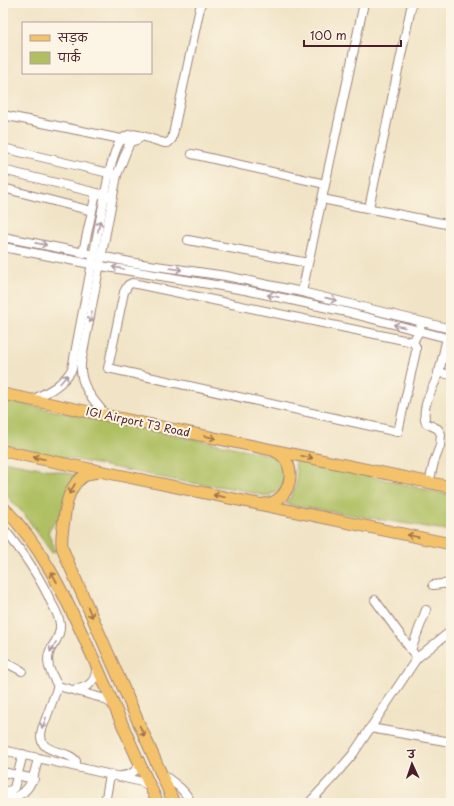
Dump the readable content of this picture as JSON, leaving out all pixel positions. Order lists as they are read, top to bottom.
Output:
{
  "streets": {
    "main road": ["IGI Airport T3 Road"]
  },
  "legend": ["सड़क", "पार्क"],
  "scale_bar": "100 m",
  "north": "top"
}
